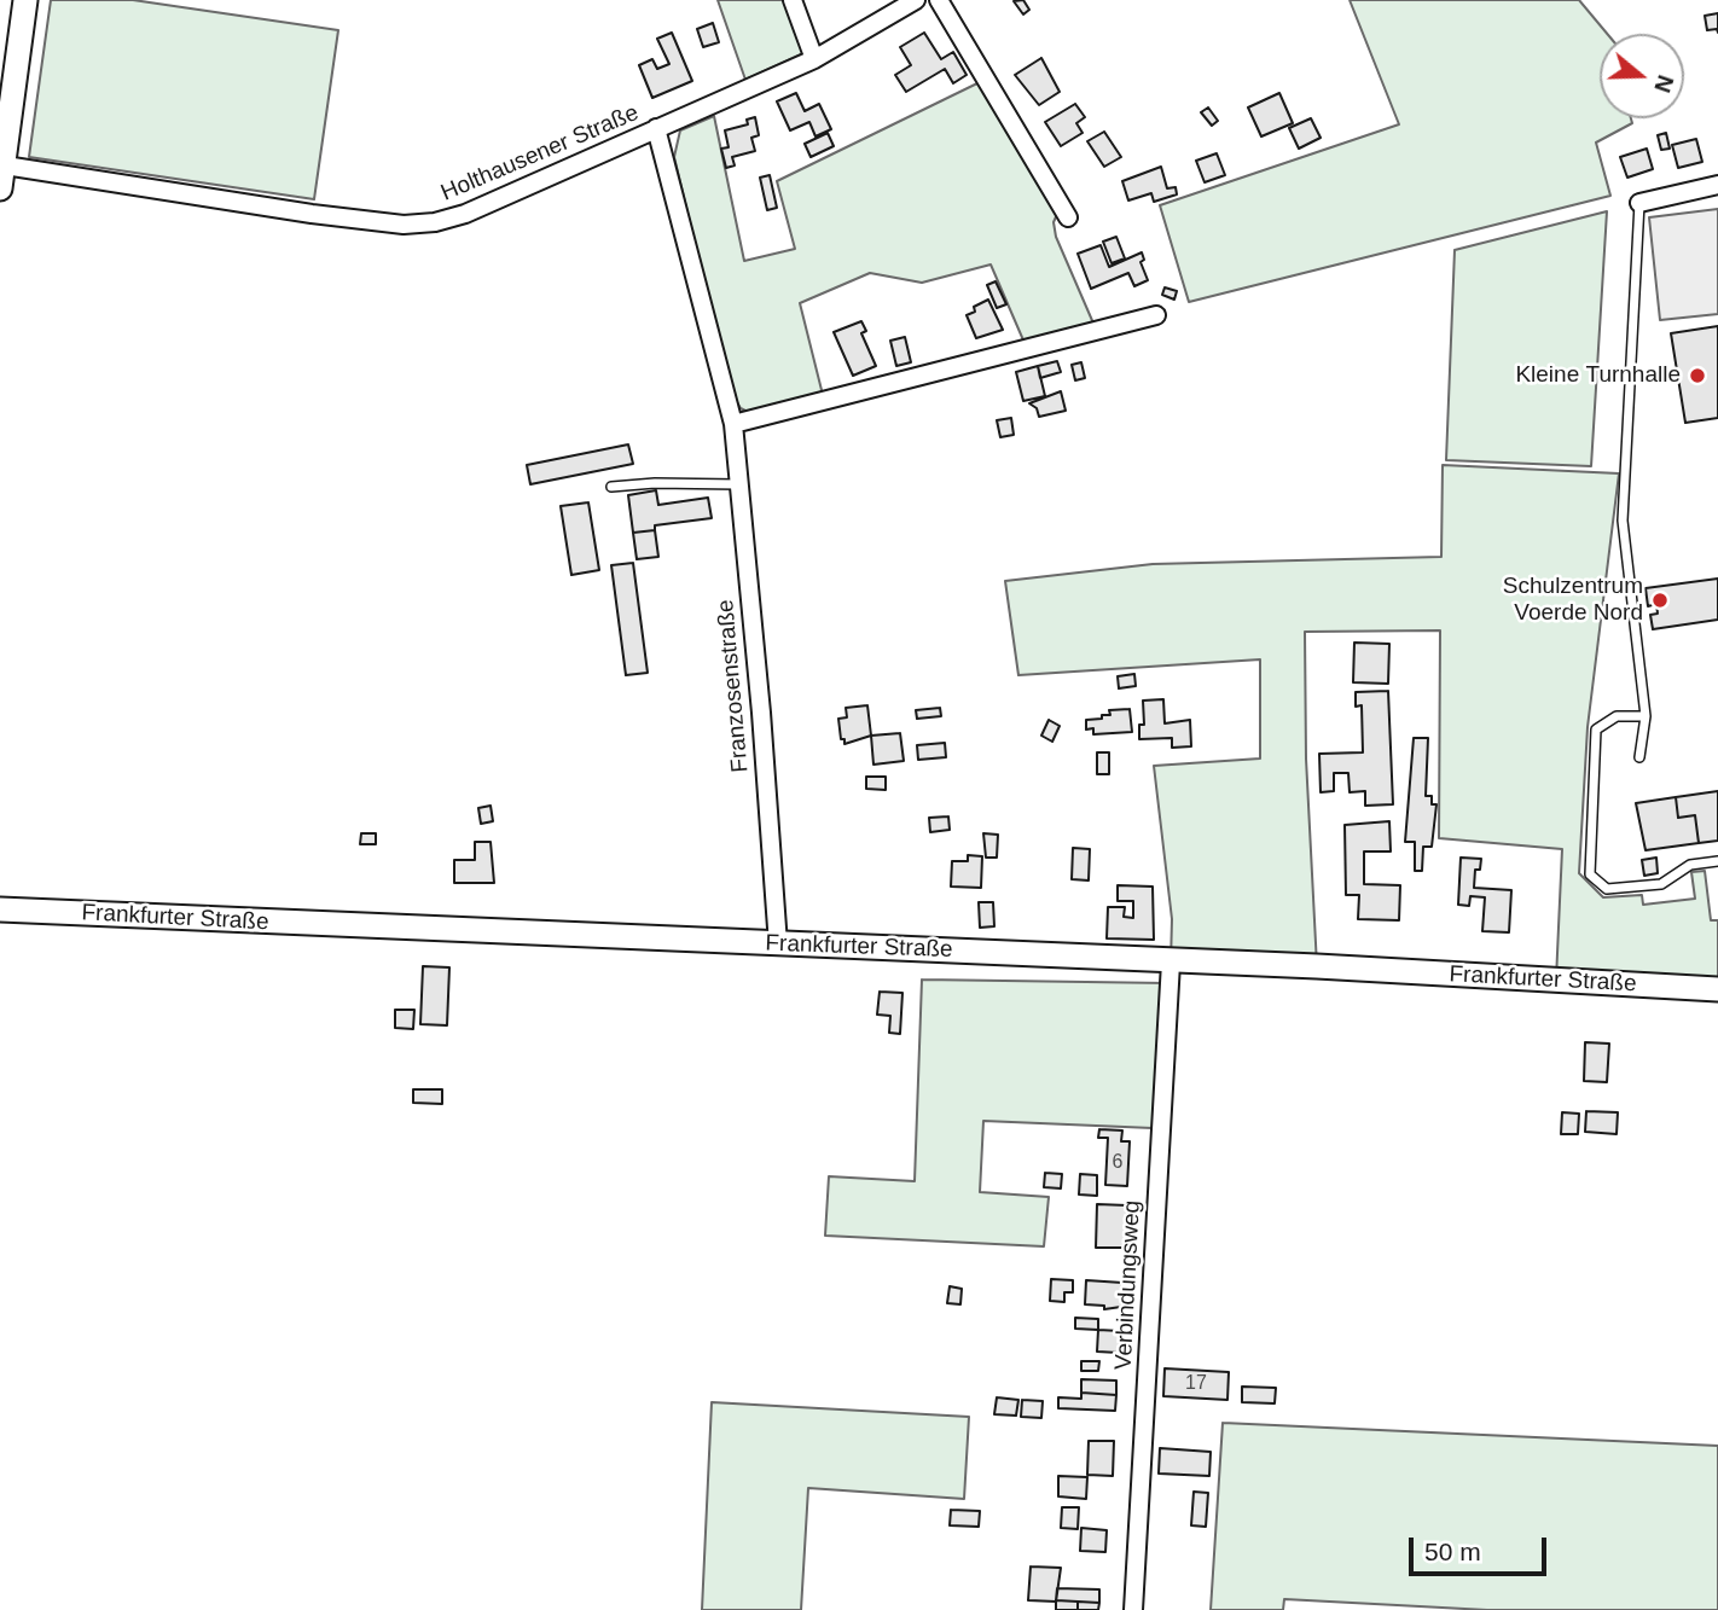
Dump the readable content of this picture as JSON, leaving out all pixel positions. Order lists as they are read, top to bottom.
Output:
{
  "streets": {
    "main road": ["Frankfurter Straße"],
    "street": ["Holthausener Straße", "Franzosenstraße", "Verbindungsweg"]
  },
  "crossings": [
    ["Holthausener Straße", "Franzosenstraße"],
    ["Franzosenstraße", "Frankfurter Straße"],
    ["Frankfurter Straße", "Verbindungsweg"]
  ],
  "places": ["Kleine Turnhalle", "Schulzentrum Voerde Nord"],
  "house_numbers": ["6", "17"],
  "scale_bar": "50 m",
  "north": "right"
}
